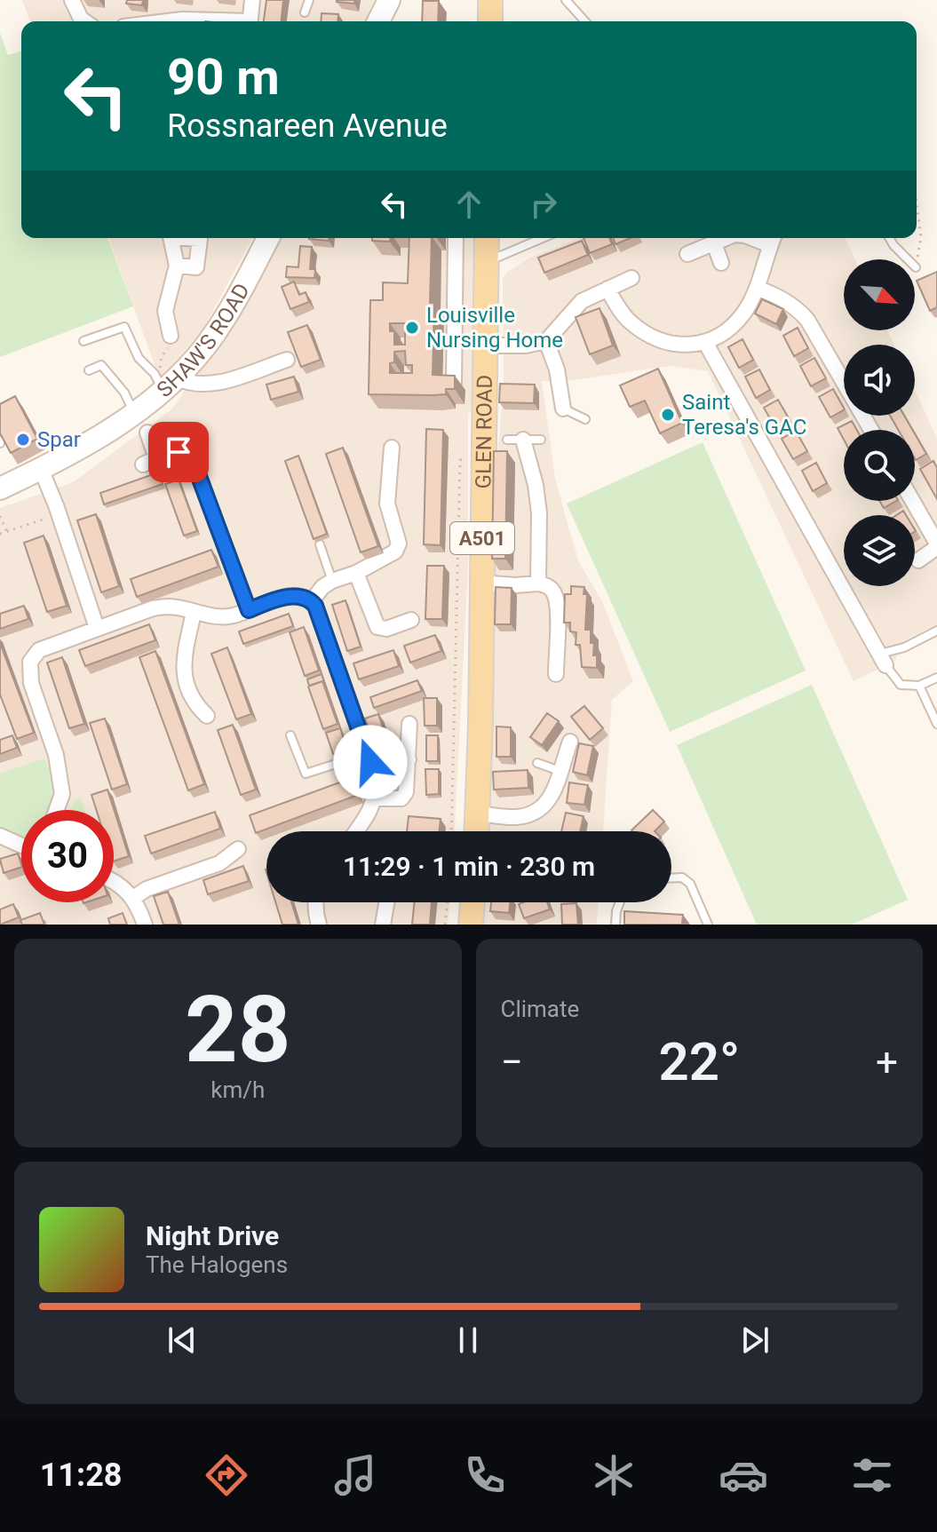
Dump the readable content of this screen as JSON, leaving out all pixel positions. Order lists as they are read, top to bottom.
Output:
{
  "streets": {
    "main road": ["GLEN ROAD", "A501"],
    "street": ["SHAW'S ROAD"]
  },
  "places": ["Louisville Nursing Home", "Saint Teresa's GAC", "Spar"],
  "north": "bottom right",
  "page": {
    "turn": ["90 m", "Rossnareen Avenue"],
    "limit": "30",
    "trip": "11:29 · 1 min · 230 m",
    "tile": [
      ["28", "km/h"],
      "Climate"
    ],
    "heat": ["−", "22°", "+"],
    "song": ["Night Drive", "The Halogens"],
    "tabs": "11:28"
  }
}
